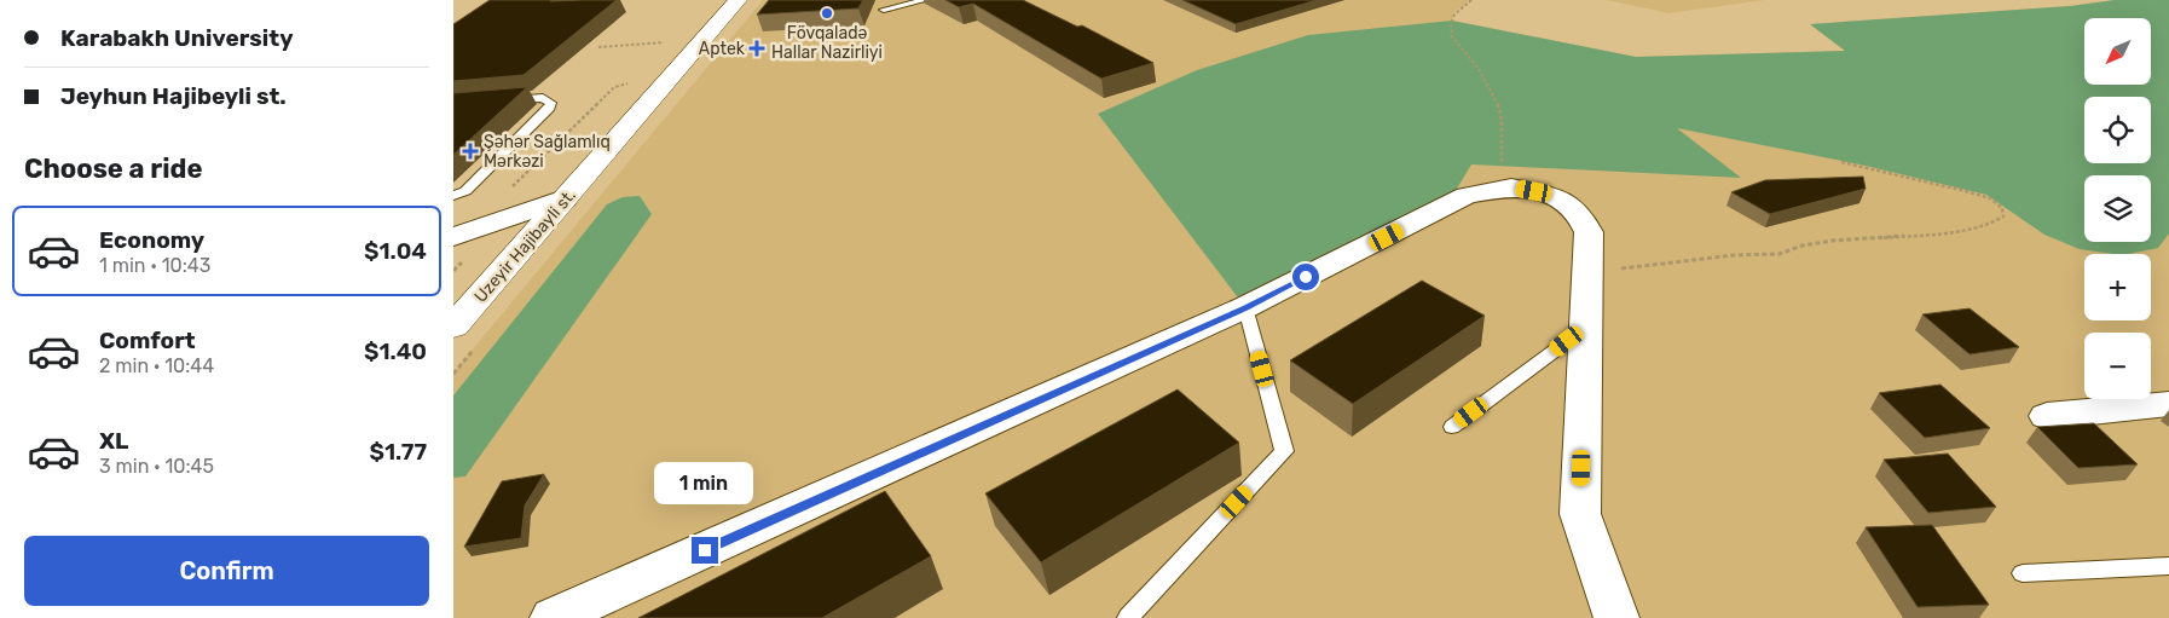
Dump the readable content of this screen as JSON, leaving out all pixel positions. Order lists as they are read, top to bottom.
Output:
{
  "streets": {
    "main road": ["Uzeyir Hajibayli st."]
  },
  "places": {
    "other": ["Fövqaladə Hallar Nazirliyi"],
    "health": ["Aptek", "Şəhər Sağlamlıq Mərkəzi"]
  },
  "north": "bottom left",
  "page": {
    "banner": ["Karabakh University", "Jeyhun Hajibeyli st."],
    "map_buttons": ["+", "−"],
    "heading": "Choose a ride",
    "list": [
      {
        "name": "Economy",
        "note": "1 min · 10:43",
        "value": "$1.04"
      },
      {
        "name": "Comfort",
        "note": "2 min · 10:44",
        "value": "$1.40"
      },
      {
        "name": "XL",
        "note": "3 min · 10:45",
        "value": "$1.77"
      }
    ],
    "bubble": "1 min",
    "buttons": "Confirm"
  }
}
